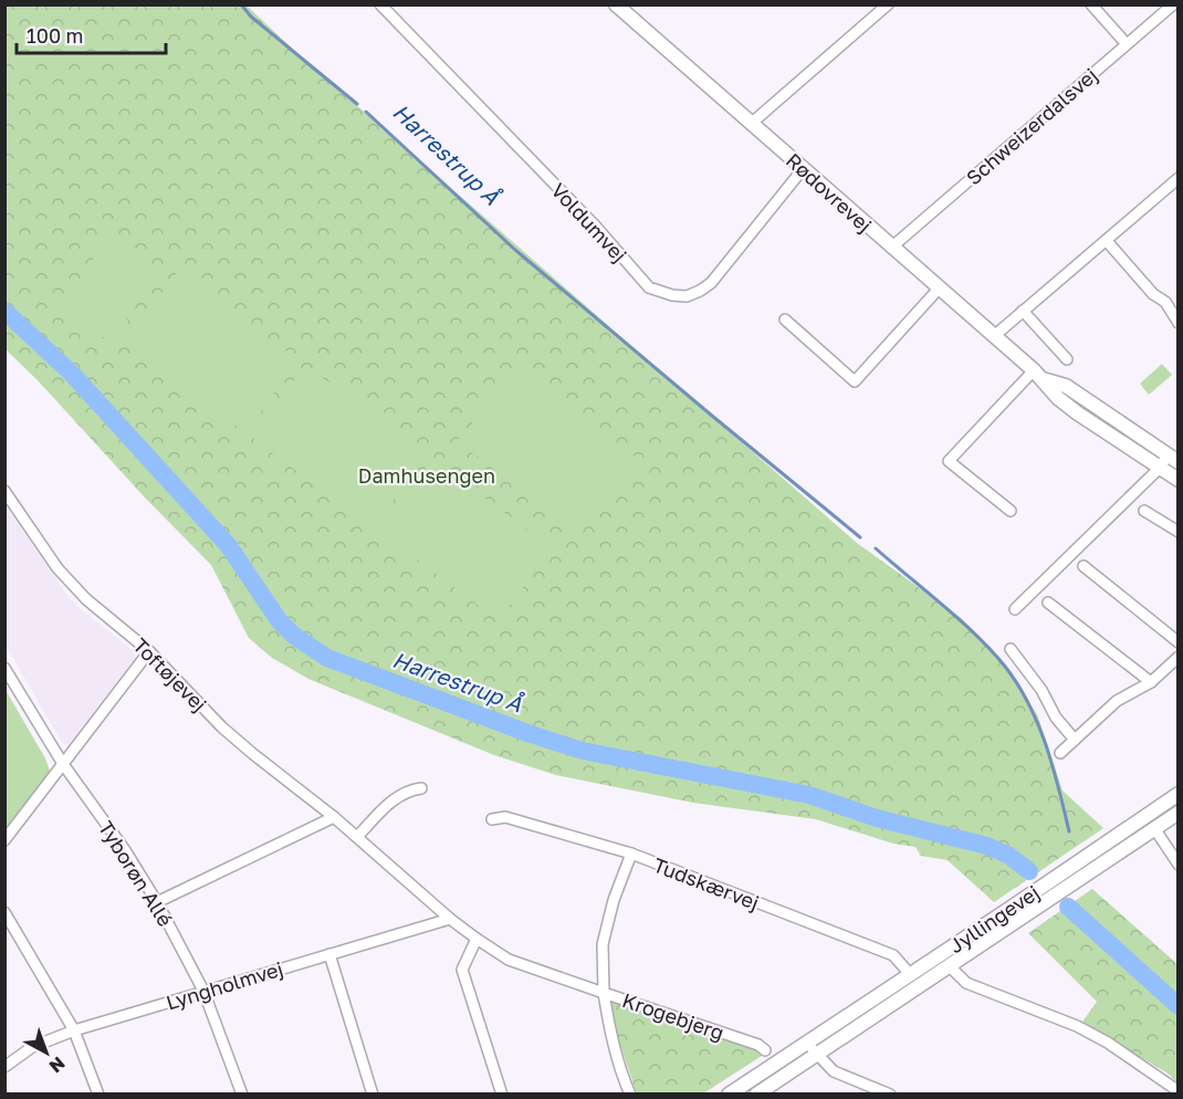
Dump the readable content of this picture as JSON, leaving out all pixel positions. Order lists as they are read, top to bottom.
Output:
{
  "streets": {
    "street": [
      "Schweizerdalsvej",
      "Rødovrevej",
      "Voldumvej",
      "Toftøjevej",
      "Tyborøn Allé",
      "Tudskærvej",
      "Jyllingevej",
      "Lyngholmvej",
      "Krogebjerg"
    ]
  },
  "crossings": [
    ["Schweizerdalsvej", "Rødovrevej"],
    ["Rødovrevej", "Voldumvej"],
    ["Toftøjevej", "Lyngholmvej"],
    ["Toftøjevej", "Krogebjerg"],
    ["Tyborøn Allé", "Lyngholmvej"],
    ["Tudskærvej", "Jyllingevej"]
  ],
  "water": ["Harrestrup Å"],
  "parks": ["Damhusengen"],
  "scale_bar": "100 m",
  "north": "bottom right"
}
